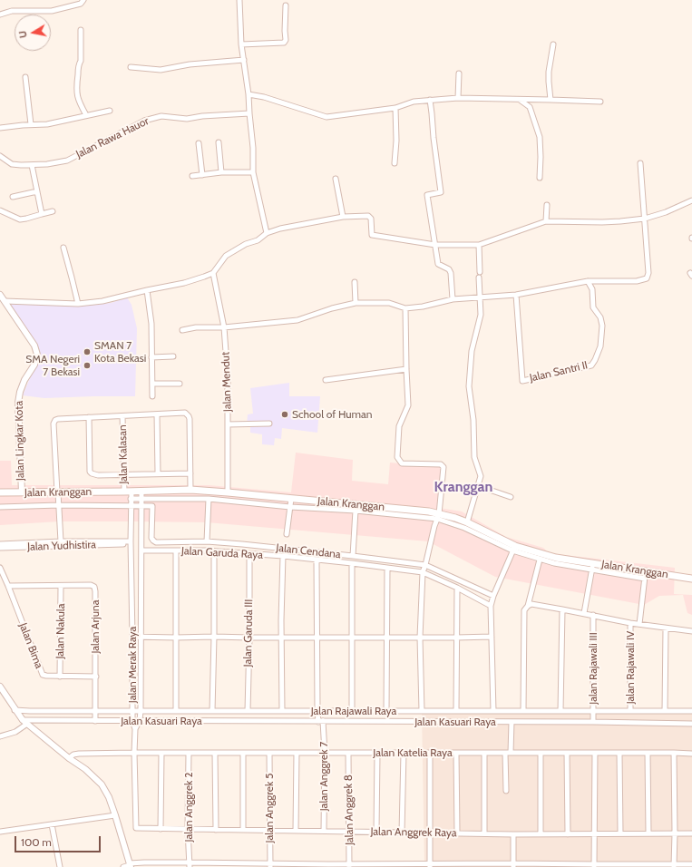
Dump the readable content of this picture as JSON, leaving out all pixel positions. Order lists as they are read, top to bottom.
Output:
{
  "streets": {
    "main road": ["Jalan Kranggan"],
    "street": [
      "Jalan Rawa Hauor",
      "Jalan Santri II",
      "Jalan Mendut",
      "Jalan Lingkar Kota",
      "Jalan Kalasan",
      "Jalan Yudhistira",
      "Jalan Cendana",
      "Jalan Garuda Raya",
      "Jalan Arjuna",
      "Jalan Nakula",
      "Jalan Garuda III",
      "Jalan Bima",
      "Jalan Merak Raya",
      "Jalan Rajawali IV",
      "Jalan Rajawali III",
      "Jalan Rajawali Raya",
      "Jalan Kasuari Raya",
      "Jalan Katelia Raya",
      "Jalan Anggrek 7",
      "Jalan Anggrek 2",
      "Jalan Anggrek 5",
      "Jalan Anggrek 8",
      "Jalan Anggrek Raya"
    ]
  },
  "crossings": [
    ["Jalan Mendut", "Jalan Kranggan"],
    ["Jalan Lingkar Kota", "Jalan Kranggan"],
    ["Jalan Kalasan", "Jalan Kranggan"],
    ["Jalan Kranggan", "Jalan Merak Raya"],
    ["Jalan Cendana", "Jalan Merak Raya"],
    ["Jalan Garuda Raya", "Jalan Garuda III"],
    ["Jalan Garuda Raya", "Jalan Merak Raya"],
    ["Jalan Garuda Raya", "Jalan Anggrek 7"],
    ["Jalan Arjuna", "Jalan Nakula"],
    ["Jalan Arjuna", "Jalan Bima"],
    ["Jalan Arjuna", "Jalan Rajawali Raya"],
    ["Jalan Arjuna", "Jalan Kasuari Raya"],
    ["Jalan Nakula", "Jalan Bima"],
    ["Jalan Garuda III", "Jalan Rajawali Raya"],
    ["Jalan Merak Raya", "Jalan Rajawali Raya"],
    ["Jalan Merak Raya", "Jalan Kasuari Raya"],
    ["Jalan Rajawali IV", "Jalan Rajawali Raya"],
    ["Jalan Rajawali III", "Jalan Rajawali Raya"],
    ["Jalan Rajawali III", "Jalan Kasuari Raya"],
    ["Jalan Rajawali Raya", "Jalan Anggrek 7"],
    ["Jalan Kasuari Raya", "Jalan Anggrek 7"],
    ["Jalan Katelia Raya", "Jalan Anggrek 7"],
    ["Jalan Katelia Raya", "Jalan Anggrek 2"],
    ["Jalan Katelia Raya", "Jalan Anggrek 5"],
    ["Jalan Katelia Raya", "Jalan Anggrek 8"],
    ["Jalan Katelia Raya", "Jalan Anggrek Raya"],
    ["Jalan Anggrek 7", "Jalan Anggrek Raya"],
    ["Jalan Anggrek 2", "Jalan Anggrek Raya"],
    ["Jalan Anggrek 5", "Jalan Anggrek Raya"],
    ["Jalan Anggrek 8", "Jalan Anggrek Raya"]
  ],
  "districts": ["Kranggan"],
  "places": ["SMAN 7 Kota Bekasi", "SMA Negeri 7 Bekasi", "School of Human"],
  "scale_bar": "100 m",
  "north": "left"
}
